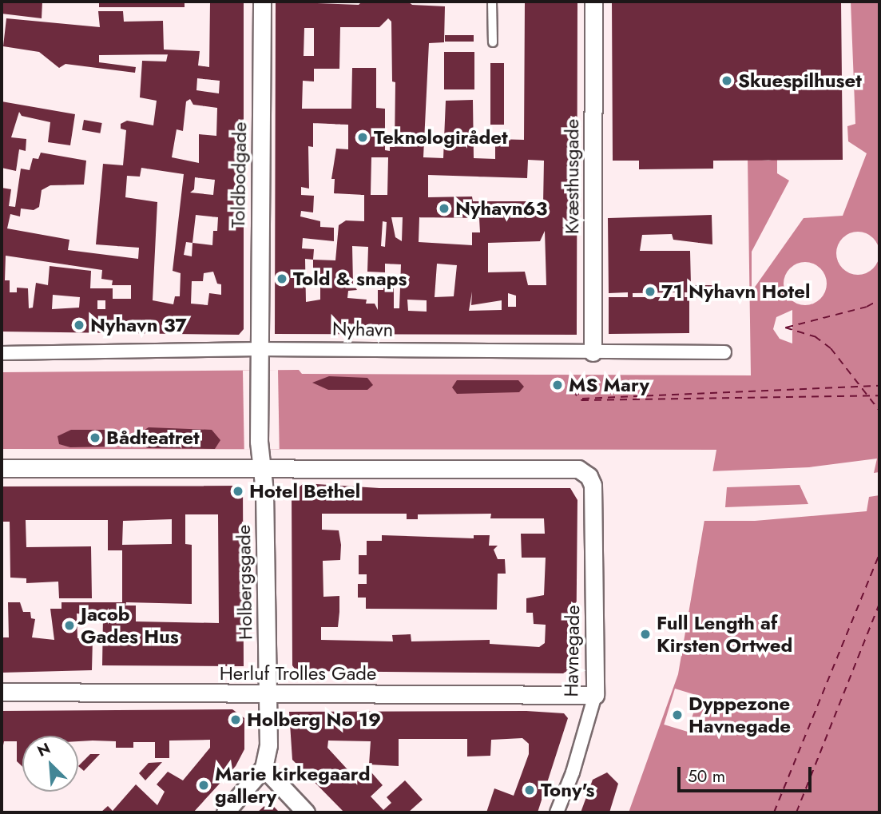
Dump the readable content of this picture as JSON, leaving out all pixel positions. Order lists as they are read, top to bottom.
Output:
{
  "streets": {
    "street": [
      "Toldbodgade",
      "Kvæsthusgade",
      "Nyhavn",
      "Holbergsgade",
      "Havnegade",
      "Herluf Trolles Gade"
    ]
  },
  "crossings": [
    ["Toldbodgade", "Nyhavn"],
    ["Toldbodgade", "Holbergsgade"],
    ["Kvæsthusgade", "Nyhavn"],
    ["Holbergsgade", "Havnegade"],
    ["Holbergsgade", "Herluf Trolles Gade"],
    ["Havnegade", "Herluf Trolles Gade"]
  ],
  "places": [
    "Skuespilhuset",
    "Teknologirådet",
    "Nyhavn63",
    "Told & snaps",
    "71 Nyhavn Hotel",
    "Nyhavn 37",
    "MS Mary",
    "Bådteatret",
    "Hotel Bethel",
    "Jacob Gades Hus",
    "Full Length af Kirsten Ortwed",
    "Dyppezone Havnegade",
    "Holberg No 19",
    "Marie kirkegaard gallery",
    "Tony's"
  ],
  "scale_bar": "50 m",
  "north": "top left"
}
